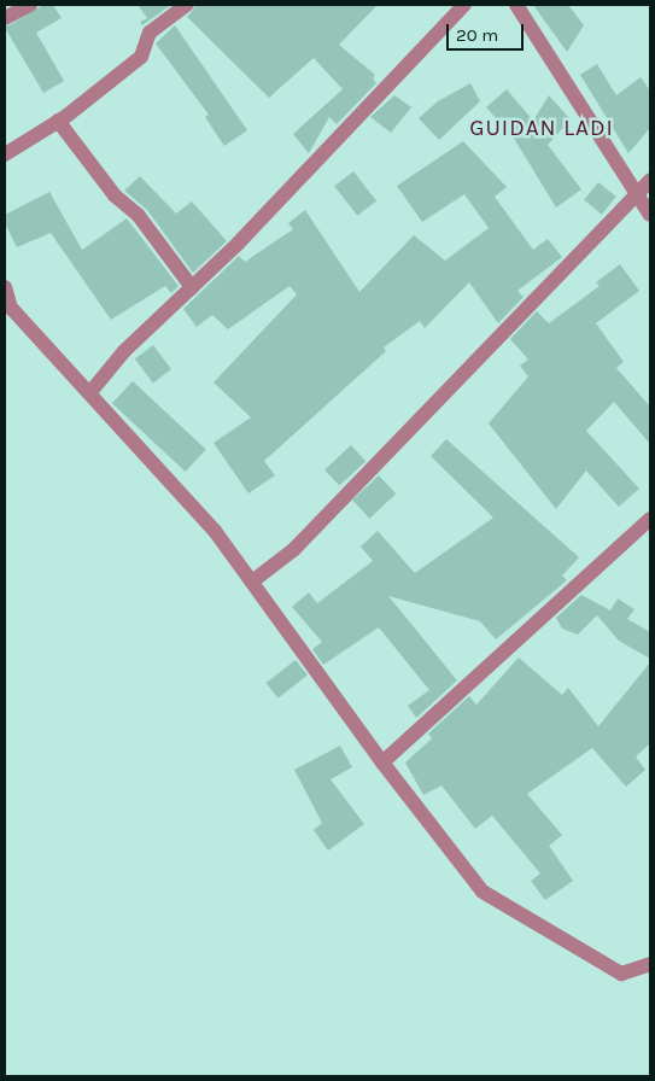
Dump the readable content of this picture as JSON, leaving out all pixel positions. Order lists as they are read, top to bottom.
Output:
{
  "districts": ["GUIDAN LADI"],
  "scale_bar": "20 m"
}
